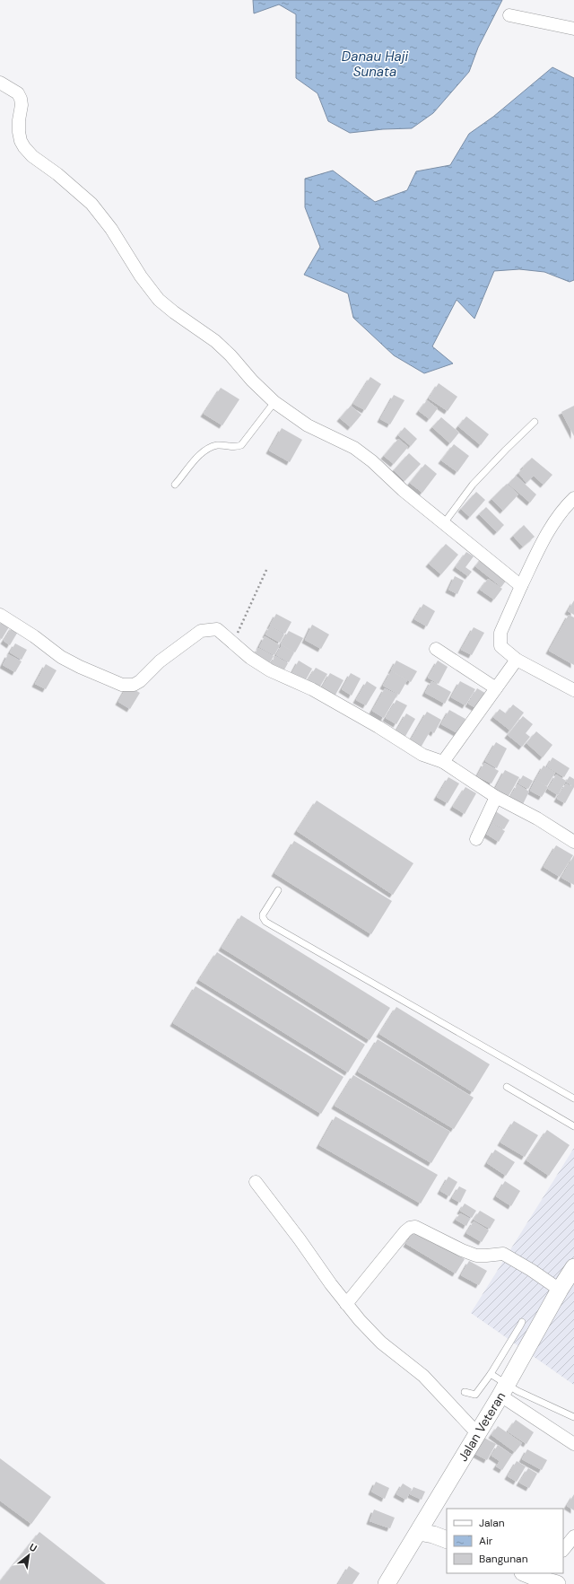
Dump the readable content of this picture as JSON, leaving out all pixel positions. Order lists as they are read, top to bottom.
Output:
{
  "streets": {
    "main road": ["Jalan Veteran"]
  },
  "water": ["Danau Haji Sunata"],
  "legend": ["Jalan", "Air", "Bangunan"],
  "north": "top right"
}
